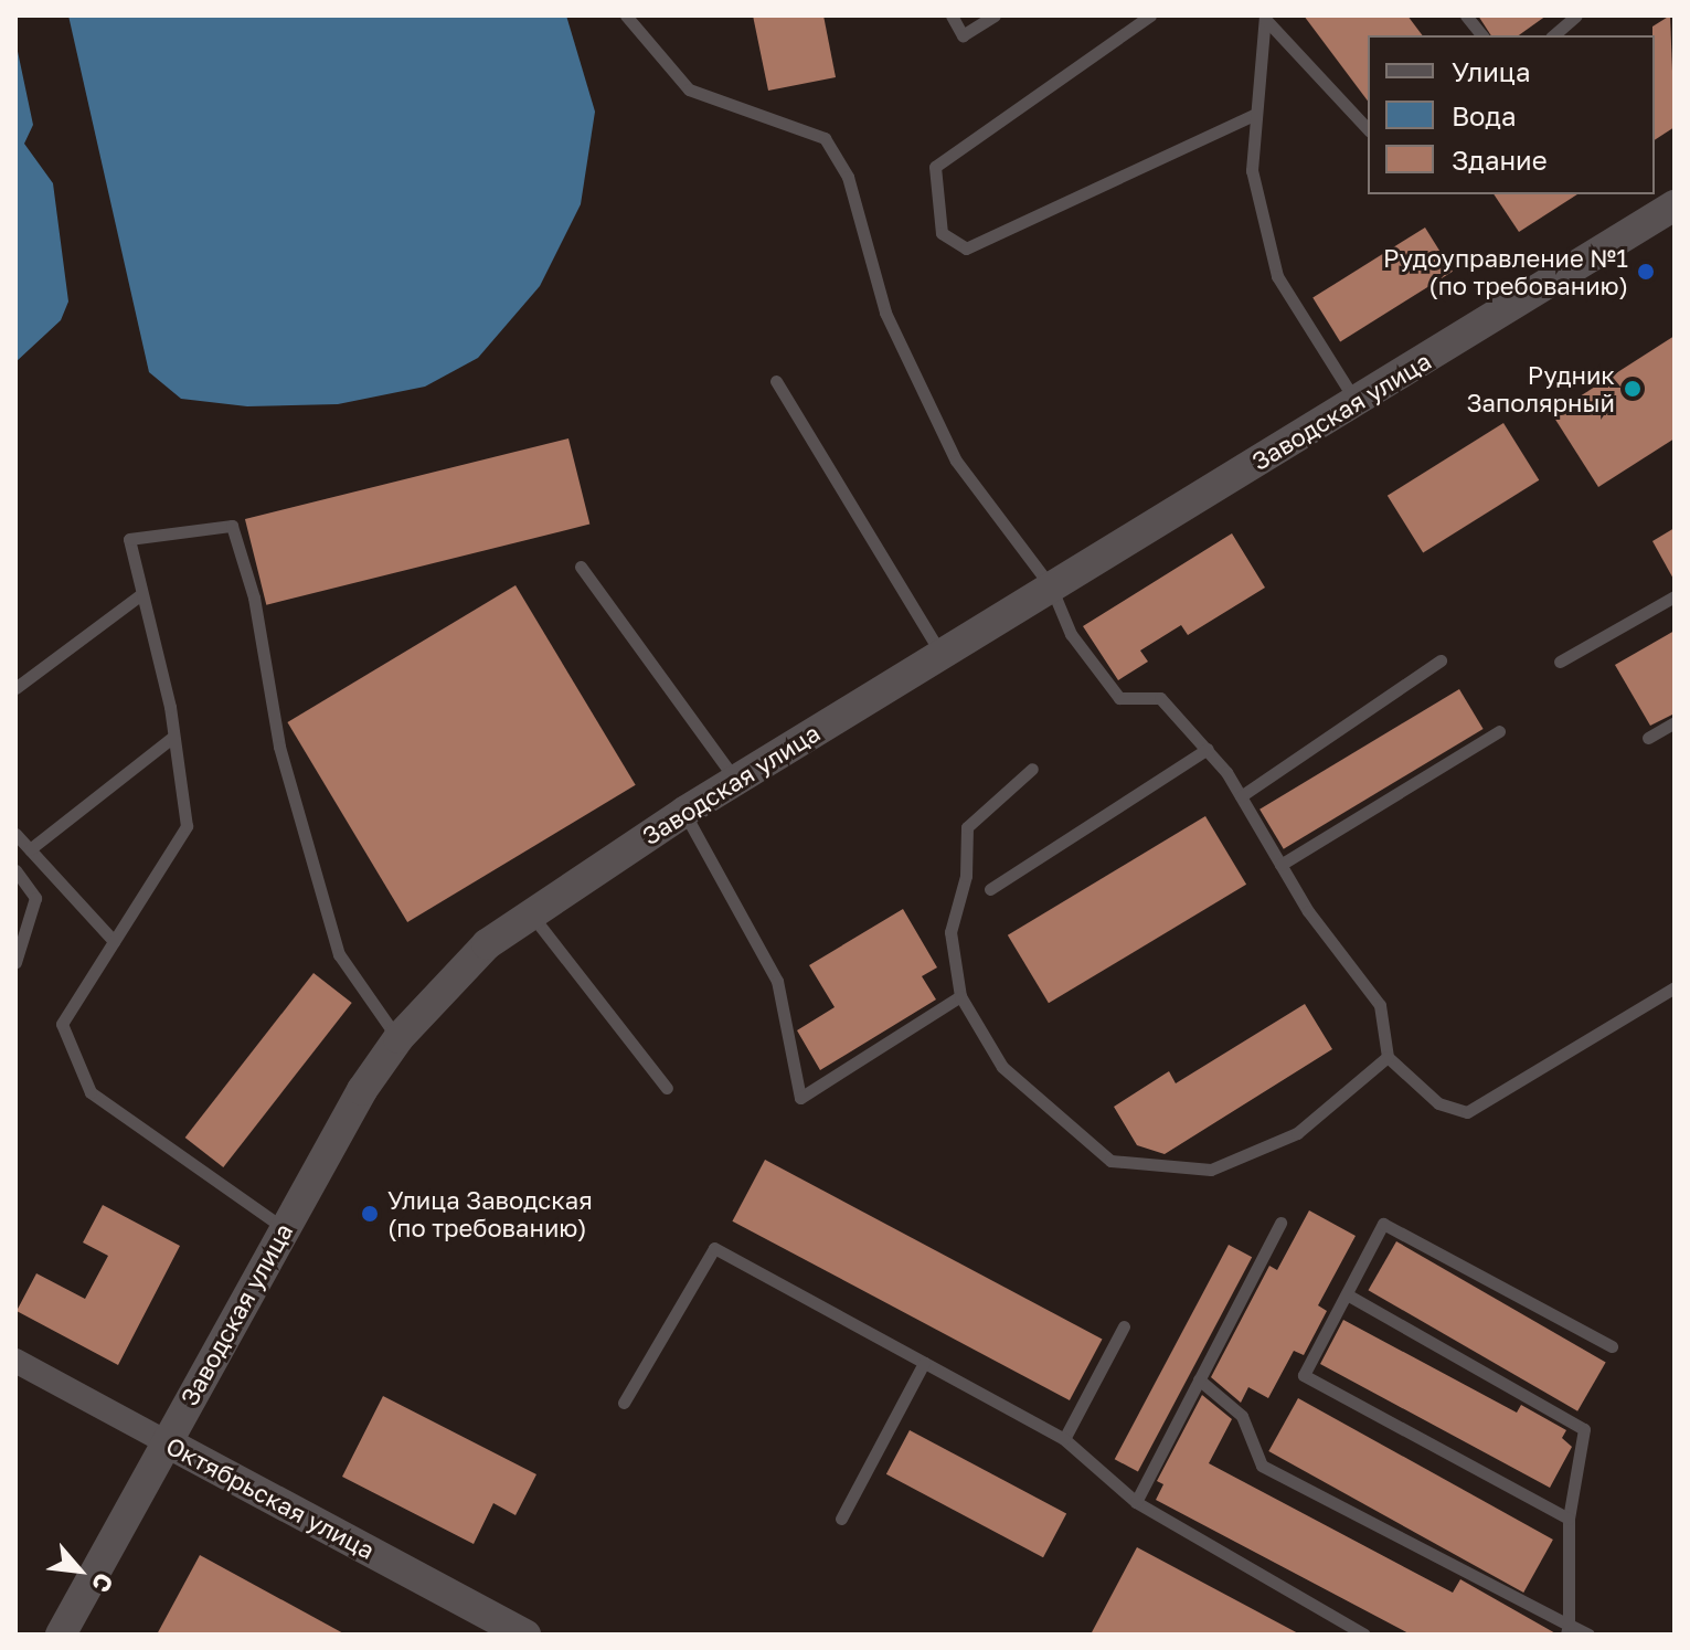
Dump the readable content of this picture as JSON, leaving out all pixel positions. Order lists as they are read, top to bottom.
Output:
{
  "streets": {
    "street": ["Заводская улица", "Октябрьская улица"]
  },
  "crossings": [
    ["Заводская улица", "Октябрьская улица"]
  ],
  "places": ["Рудоуправление №1 (по требованию)", "Рудник Заполярный", "Улица Заводская (по требованию)"],
  "legend": ["Улица", "Вода", "Здание"],
  "north": "bottom right"
}
